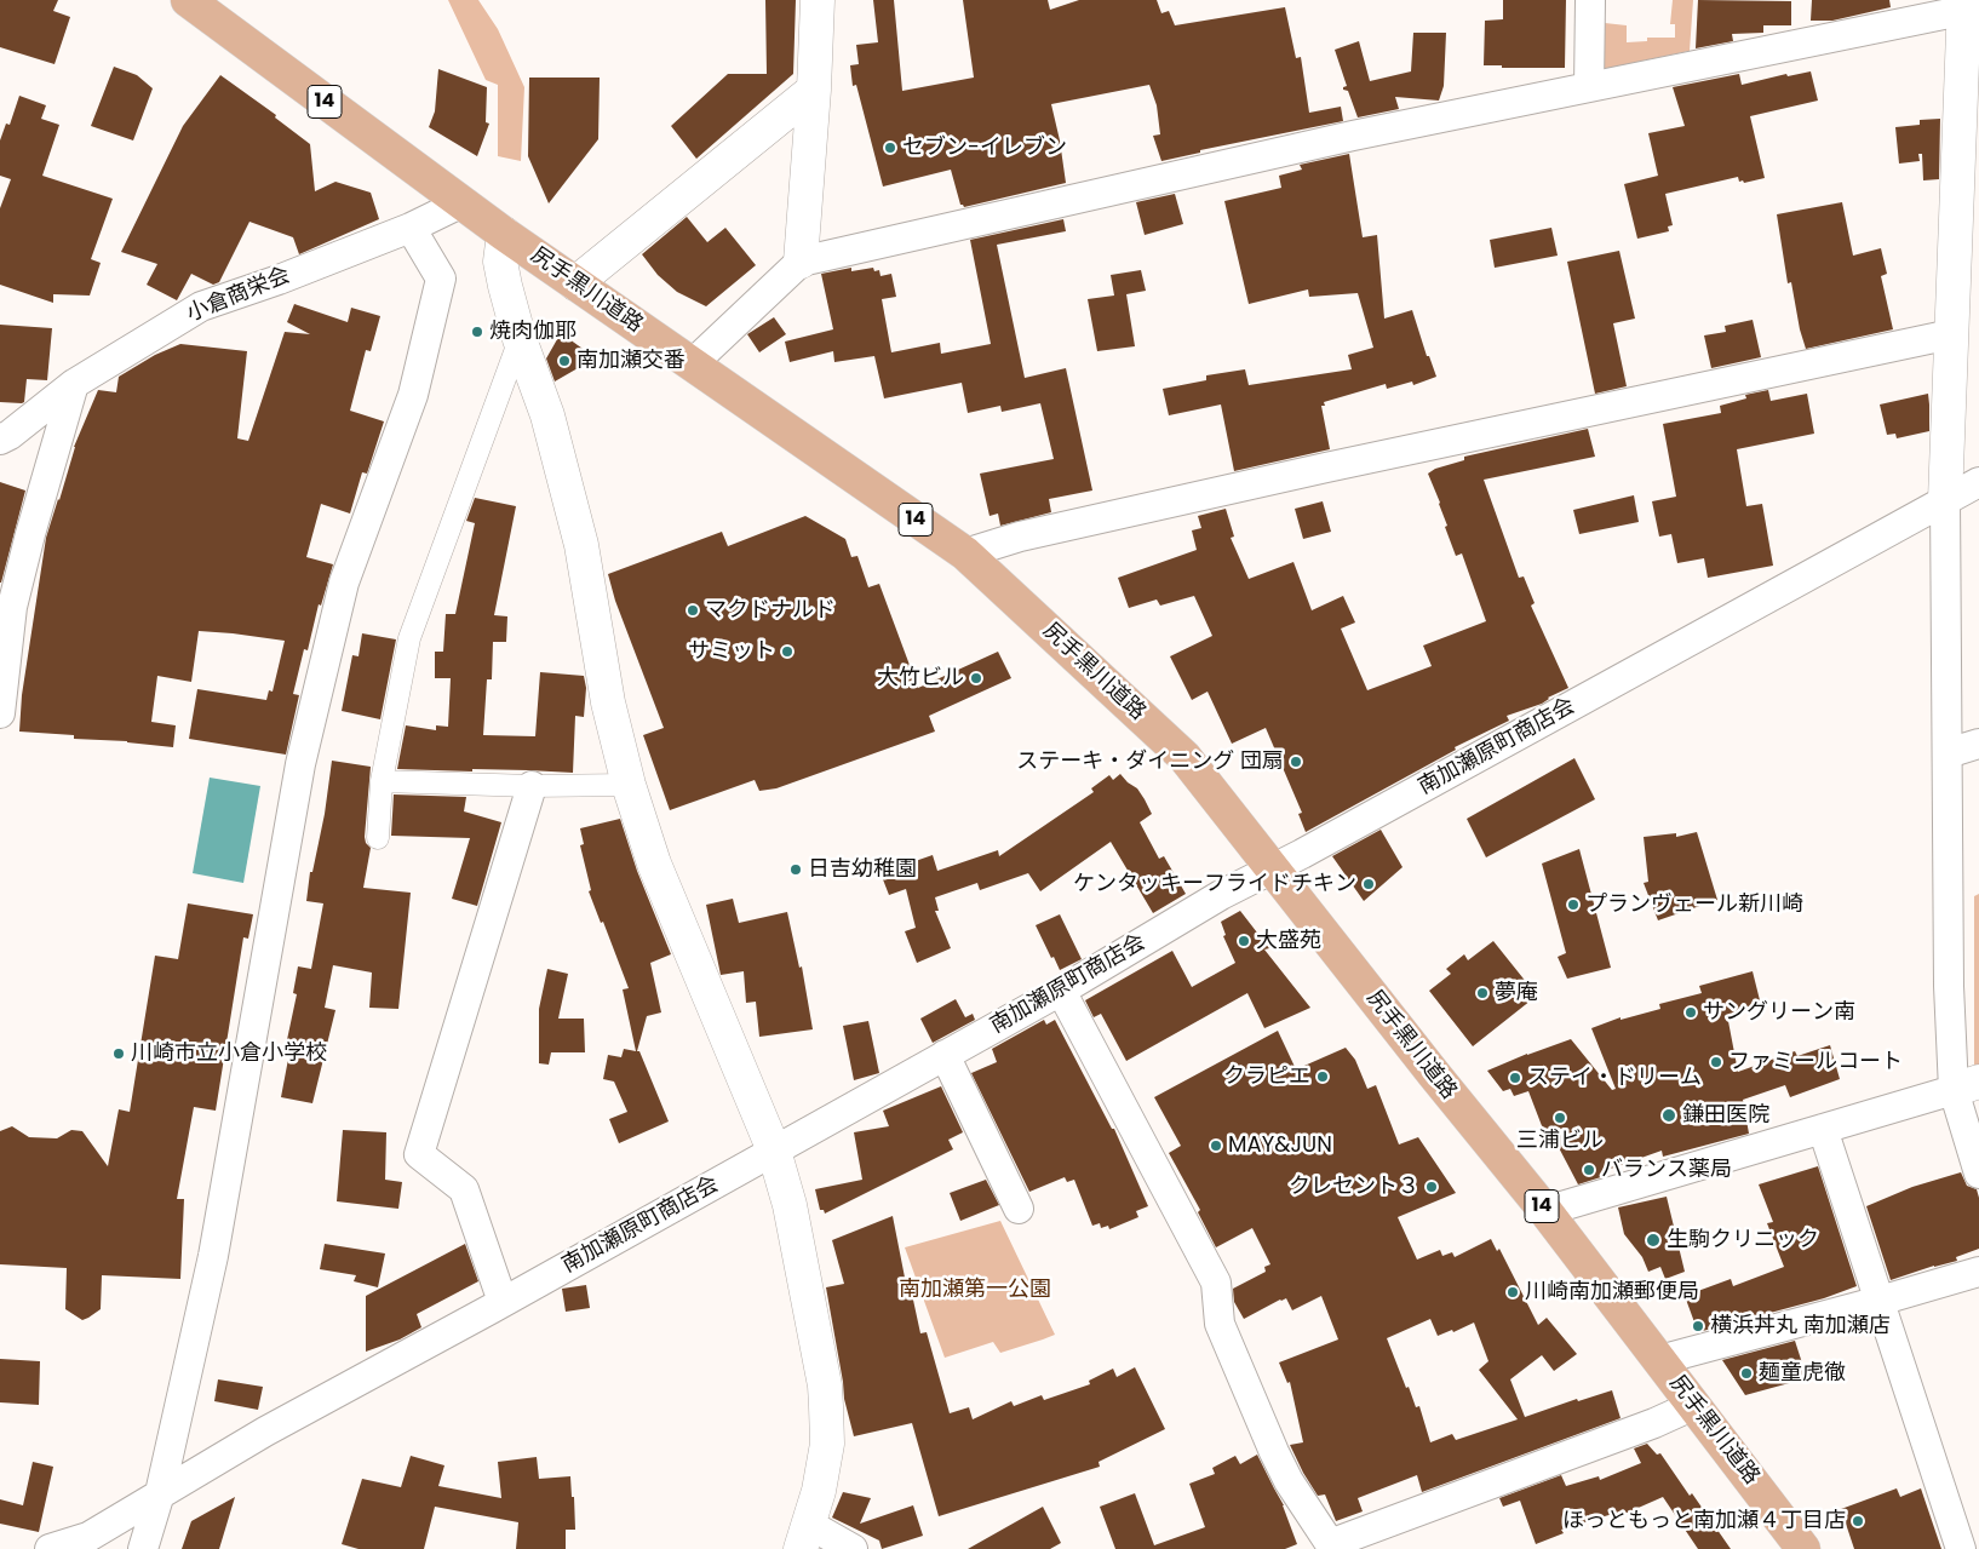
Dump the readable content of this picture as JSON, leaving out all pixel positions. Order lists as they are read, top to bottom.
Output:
{
  "streets": {
    "main road": ["14", "尻手黒川道路"],
    "street": ["小倉商栄会", "南加瀬原町商店会"]
  },
  "crossings": [
    ["尻手黒川道路", "小倉商栄会"],
    ["尻手黒川道路", "南加瀬原町商店会"]
  ],
  "parks": ["南加瀬第一公園"],
  "places": [
    "セブン-イレブン",
    "焼肉伽耶",
    "南加瀬交番",
    "マクドナルド",
    "サミット",
    "大竹ビル",
    "ステーキ・ダイニング 団扇",
    "日吉幼稚園",
    "ケンタッキーフライドチキン",
    "プランヴェール新川崎",
    "大盛苑",
    "夢庵",
    "サングリーン南",
    "川崎市立小倉小学校",
    "ファミールコート",
    "クラピエ",
    "ステイ・ドリーム",
    "鎌田医院",
    "三浦ビル",
    "MAY&JUN",
    "バランス薬局",
    "クレセント３",
    "生駒クリニック",
    "川崎南加瀬郵便局",
    "横浜丼丸 南加瀬店",
    "麺童虎徹",
    "ほっともっと南加瀬４丁目店"
  ]
}
